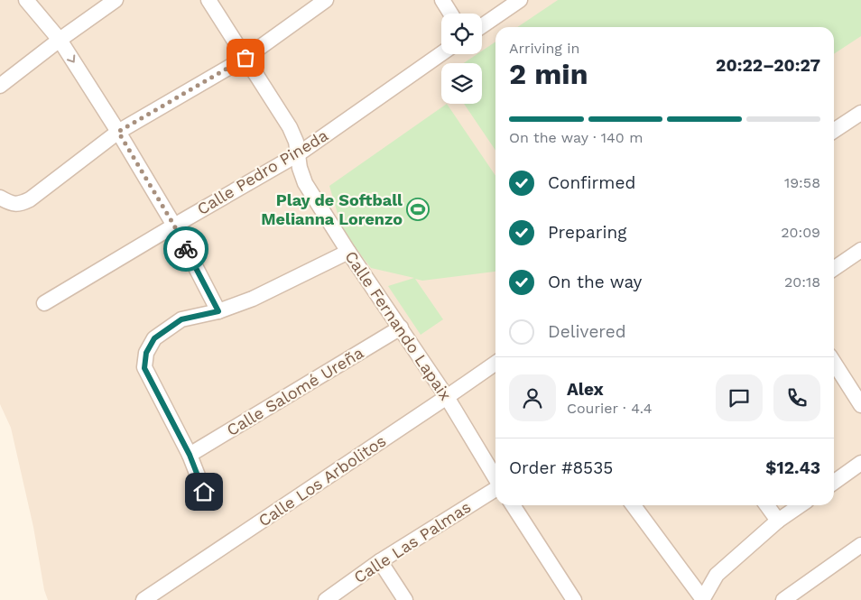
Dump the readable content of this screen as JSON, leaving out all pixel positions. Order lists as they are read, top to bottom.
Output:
{
  "streets": {
    "street": [
      "Calle Pedro Pineda",
      "Calle Fernando Lapaix",
      "Calle Salomé Ureña",
      "Calle Los Arbolitos",
      "Calle Las Palmas"
    ]
  },
  "crossings": [
    ["Calle Pedro Pineda", "Calle Fernando Lapaix"],
    ["Calle Fernando Lapaix", "Calle Salomé Ureña"],
    ["Calle Fernando Lapaix", "Calle Los Arbolitos"]
  ],
  "places": {
    "sports": ["Play de Softball Melianna Lorenzo"]
  },
  "page": {
    "heading": ["2 min", "Arriving in", "20:22–20:27"],
    "panel": [
      "Alex",
      "Courier · 4.4",
      "Order #8535",
      "$12.43"
    ],
    "bar": "On the way · 140 m",
    "list": [
      ["Confirmed", "19:58"],
      ["Preparing", "20:09"],
      ["On the way", "20:18"],
      "Delivered"
    ]
  }
}
